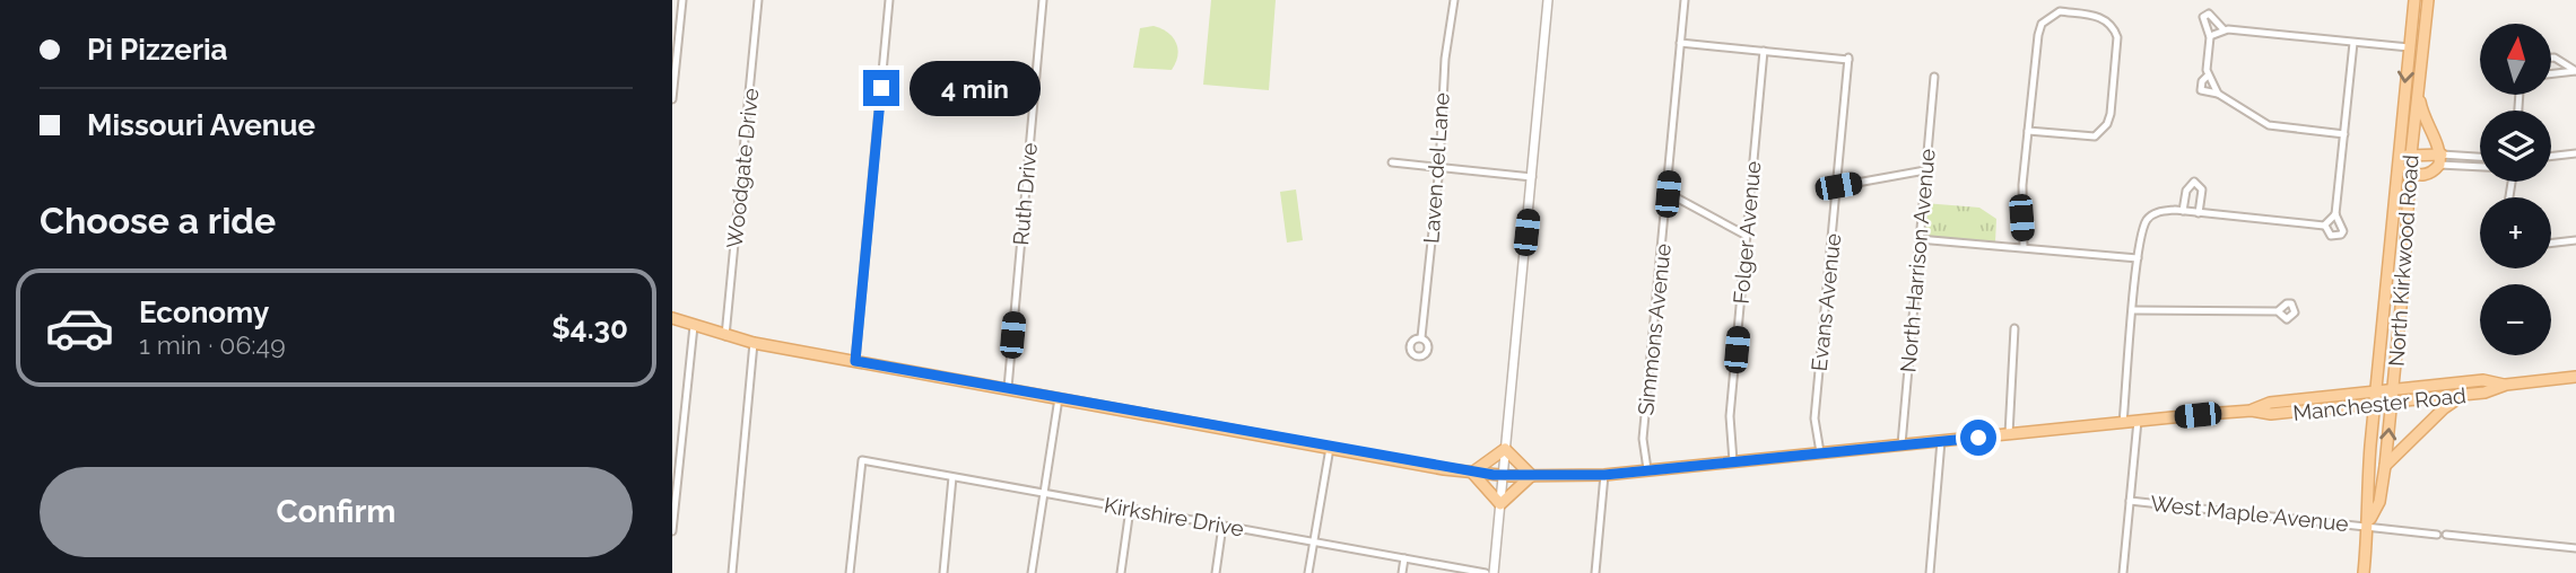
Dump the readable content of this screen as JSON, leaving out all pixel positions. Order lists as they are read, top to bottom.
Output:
{
  "streets": {
    "main road": ["North Kirkwood Road", "Manchester Road"],
    "street": [
      "Woodgate Drive",
      "Laven del Lane",
      "Ruth Drive",
      "Folger Avenue",
      "North Harrison Avenue",
      "Evans Avenue",
      "Simmons Avenue",
      "West Maple Avenue",
      "Kirkshire Drive"
    ]
  },
  "crossings": [
    ["Woodgate Drive", "Manchester Road"],
    ["Ruth Drive", "Manchester Road"],
    ["Folger Avenue", "Evans Avenue"],
    ["Folger Avenue", "Manchester Road"],
    ["North Harrison Avenue", "Manchester Road"],
    ["North Kirkwood Road", "Manchester Road"],
    ["North Kirkwood Road", "West Maple Avenue"],
    ["Evans Avenue", "Manchester Road"],
    ["Simmons Avenue", "Manchester Road"]
  ],
  "north": "top",
  "page": {
    "banner": ["Pi Pizzeria", "Missouri Avenue"],
    "map_buttons": ["+", "−"],
    "bubble": "4 min",
    "heading": "Choose a ride",
    "list": [
      {
        "name": "Economy",
        "note": "1 min · 06:49",
        "value": "$4.30"
      }
    ],
    "buttons": "Confirm"
  }
}
